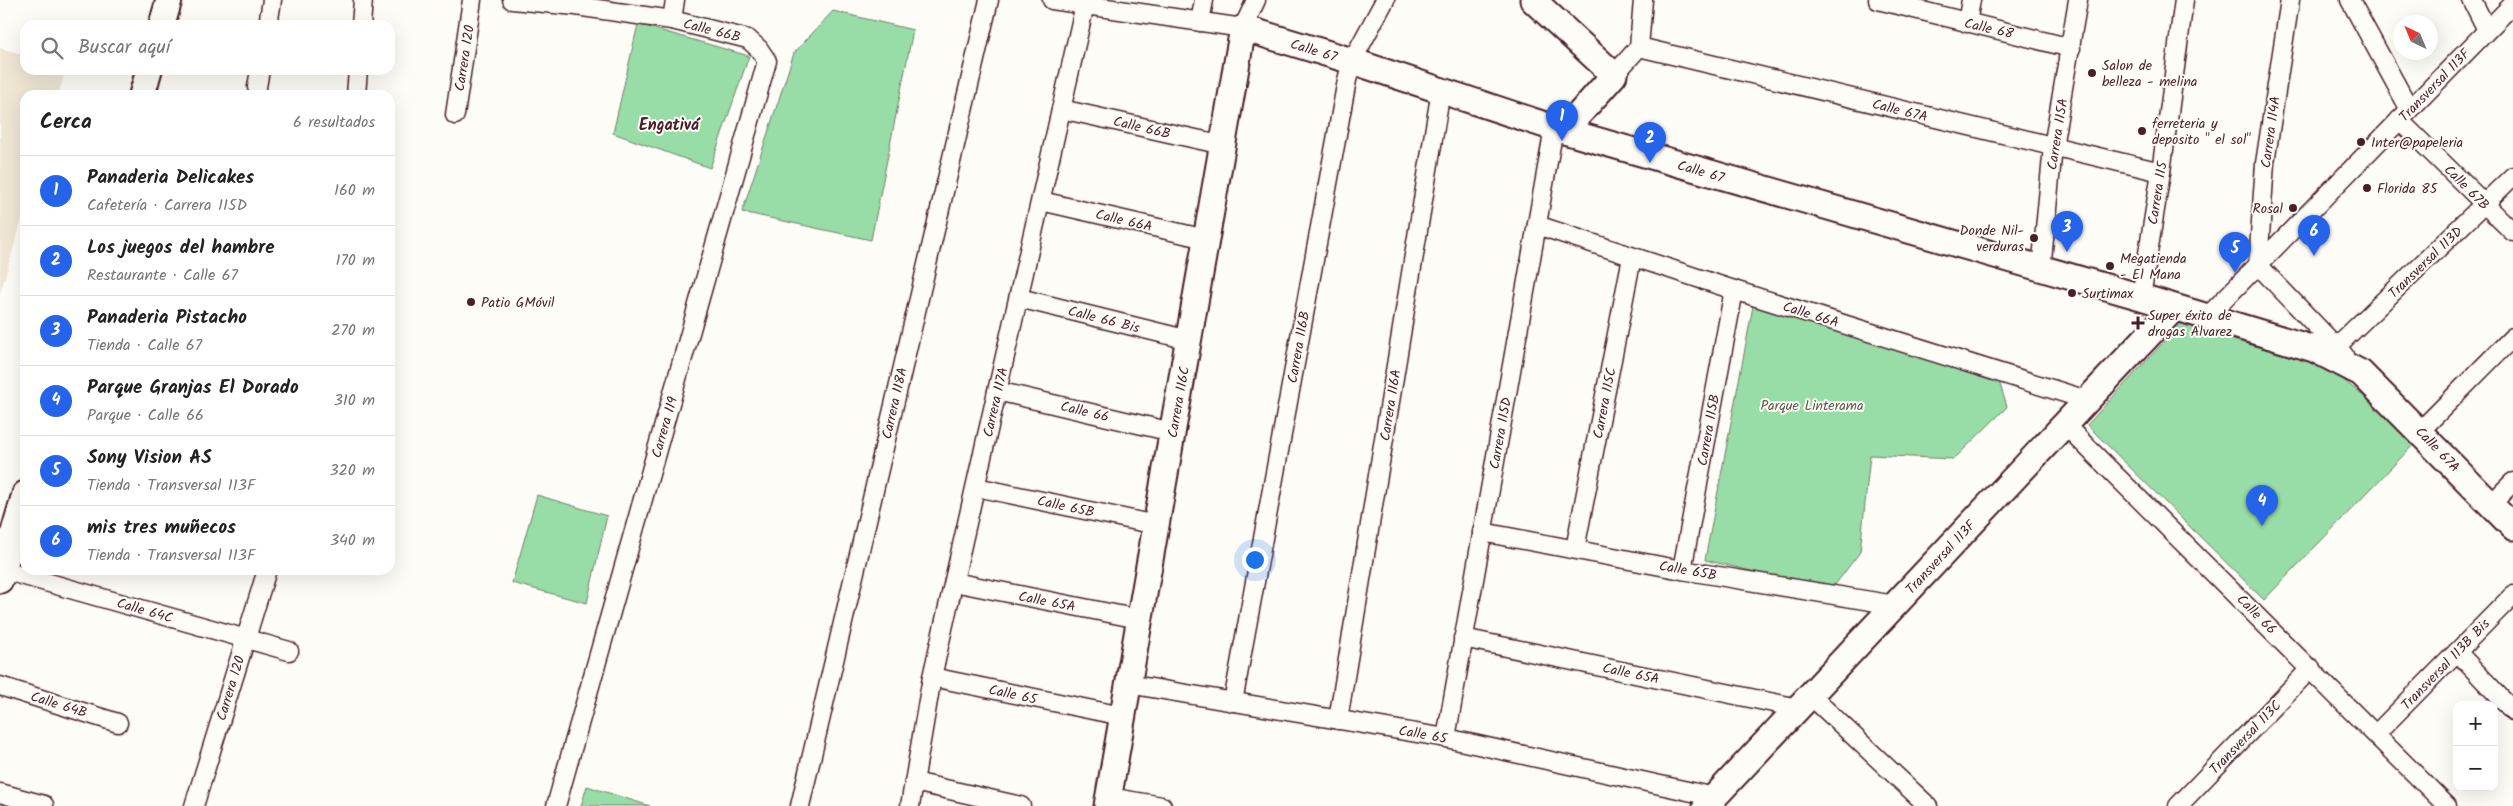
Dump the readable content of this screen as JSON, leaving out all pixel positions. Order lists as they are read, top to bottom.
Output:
{
  "streets": {
    "street": [
      "Calle 68",
      "Calle 66B",
      "Calle 67",
      "Carrera 120",
      "Transversal 113F",
      "Calle 67A",
      "Carrera 114A",
      "Carrera 115A",
      "Calle 67B",
      "Carrera 115",
      "Calle 66A",
      "Transversal 113D",
      "Calle 66 Bis",
      "Carrera 116B",
      "Carrera 117A",
      "Carrera 116C",
      "Carrera 118A",
      "Carrera 115C",
      "Carrera 116A",
      "Calle 66",
      "Carrera 119",
      "Carrera 115B",
      "Carrera 115D",
      "Calle 65B",
      "Calle 65A",
      "Calle 64C",
      "Transversal 113B Bis",
      "Calle 65",
      "Calle 64B",
      "Transversal 113C"
    ]
  },
  "crossings": [
    ["Calle 68", "Carrera 115A"],
    ["Calle 66B", "Carrera 117A"],
    ["Calle 66B", "Carrera 116C"],
    ["Calle 66B", "Carrera 119"],
    ["Calle 67", "Transversal 113F"],
    ["Calle 67", "Calle 67A"],
    ["Calle 67", "Carrera 115A"],
    ["Calle 67", "Carrera 115"],
    ["Calle 67", "Carrera 116B"],
    ["Calle 67", "Carrera 117A"],
    ["Calle 67", "Carrera 116C"],
    ["Calle 67", "Carrera 116A"],
    ["Calle 67", "Carrera 115D"],
    ["Carrera 120", "Calle 64C"],
    ["Transversal 113F", "Calle 67A"],
    ["Transversal 113F", "Carrera 114A"],
    ["Transversal 113F", "Calle 67B"],
    ["Transversal 113F", "Calle 66A"],
    ["Transversal 113F", "Calle 66"],
    ["Transversal 113F", "Calle 65B"],
    ["Transversal 113F", "Calle 65A"],
    ["Transversal 113F", "Calle 65"],
    ["Calle 67A", "Carrera 114A"],
    ["Calle 67A", "Carrera 115A"],
    ["Calle 67A", "Carrera 115"],
    ["Calle 67A", "Transversal 113D"],
    ["Calle 67B", "Transversal 113D"],
    ["Calle 66A", "Carrera 117A"],
    ["Calle 66A", "Carrera 116C"],
    ["Calle 66A", "Carrera 115C"],
    ["Calle 66A", "Carrera 115B"],
    ["Calle 66A", "Carrera 115D"],
    ["Calle 66 Bis", "Carrera 117A"],
    ["Calle 66 Bis", "Carrera 116C"],
    ["Carrera 116B", "Calle 65"],
    ["Carrera 117A", "Calle 66"],
    ["Carrera 117A", "Calle 65B"],
    ["Carrera 117A", "Calle 65A"],
    ["Carrera 117A", "Calle 65"],
    ["Carrera 116C", "Calle 66"],
    ["Carrera 116C", "Calle 65B"],
    ["Carrera 116C", "Calle 65A"],
    ["Carrera 116C", "Calle 65"],
    ["Carrera 115C", "Calle 65B"],
    ["Carrera 116A", "Calle 65"],
    ["Calle 66", "Transversal 113B Bis"],
    ["Calle 66", "Transversal 113C"],
    ["Carrera 115B", "Calle 65B"],
    ["Carrera 115D", "Calle 65B"],
    ["Carrera 115D", "Calle 65A"],
    ["Carrera 115D", "Calle 65"]
  ],
  "districts": ["Engativá"],
  "parks": ["Parque Linterama"],
  "places": {
    "other": [
      "Salon de belleza - melina",
      "ferreteria y deposito \" el sol\"",
      "Inter@papeleria",
      "Florida 85",
      "Rosal",
      "Donde Nil- verduras",
      "Megatienda - El Mana",
      "Surtimax",
      "Patio GMóvil"
    ],
    "health": ["Super éxito de drogas Alvarez"]
  },
  "north": "top left",
  "page": {
    "search": "Buscar aquí",
    "heading": ["Cerca", "6 resultados"],
    "pins": [
      "1",
      "2",
      "3",
      "6",
      "5",
      "4"
    ],
    "list": [
      {
        "mark": "1",
        "name": "Panaderia Delicakes",
        "note": "Cafetería · Carrera 115D",
        "value": "160 m"
      },
      {
        "mark": "2",
        "name": "Los juegos del hambre",
        "note": "Restaurante · Calle 67",
        "value": "170 m"
      },
      {
        "mark": "3",
        "name": "Panaderia Pistacho",
        "note": "Tienda · Calle 67",
        "value": "270 m"
      },
      {
        "mark": "4",
        "name": "Parque Granjas El Dorado",
        "note": "Parque · Calle 66",
        "value": "310 m"
      },
      {
        "mark": "5",
        "name": "Sony Vision AS",
        "note": "Tienda · Transversal 113F",
        "value": "320 m"
      },
      {
        "mark": "6",
        "name": "mis tres muñecos",
        "note": "Tienda · Transversal 113F",
        "value": "340 m"
      }
    ],
    "map_buttons": ["+", "−"]
  }
}
